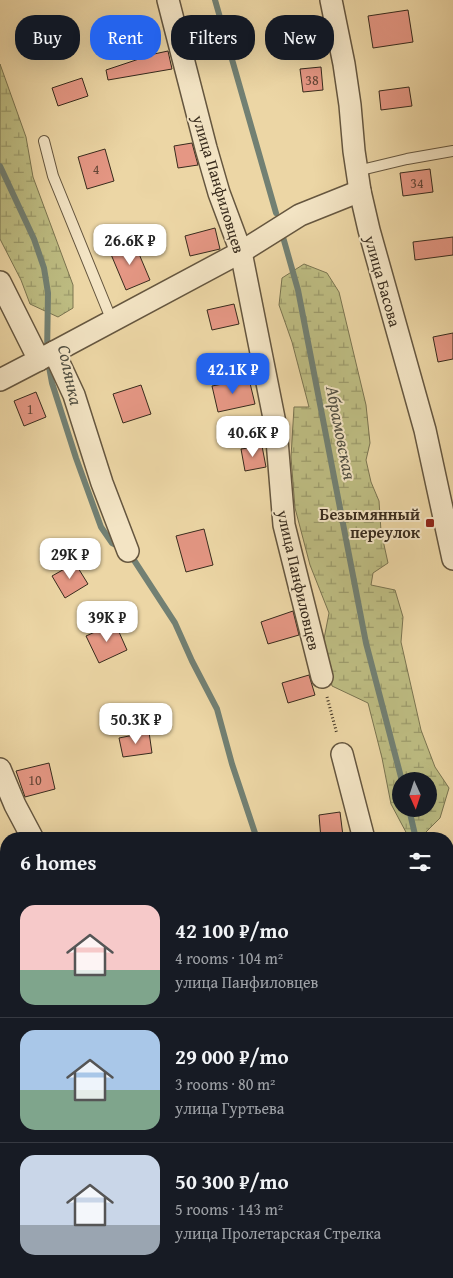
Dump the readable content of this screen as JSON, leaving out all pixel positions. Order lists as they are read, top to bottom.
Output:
{
  "streets": {
    "street": ["улица Панфиловцев", "улица Басова"]
  },
  "water": ["Солянка", "Абрамовская"],
  "places": {
    "transit": ["Безымянный переулок"]
  },
  "house_numbers": [
    "38",
    "4",
    "34",
    "1",
    "10"
  ],
  "north": "bottom",
  "page": {
    "chip": [
      "Buy",
      "Rent",
      "Filters",
      "New"
    ],
    "price": [
      "26.6K ₽",
      "42.1K ₽",
      "40.6K ₽",
      "29K ₽",
      "39K ₽",
      "50.3K ₽"
    ],
    "heading": "6 homes",
    "list": [
      {
        "name": "42 100 ₽/mo",
        "note": "4 rooms · 104 m² · улица Панфиловцев"
      },
      {
        "name": "29 000 ₽/mo",
        "note": "3 rooms · 80 m² · улица Гуртьева"
      },
      {
        "name": "50 300 ₽/mo",
        "note": "5 rooms · 143 m² · улица Пролетарская Стрелка"
      }
    ]
  }
}
